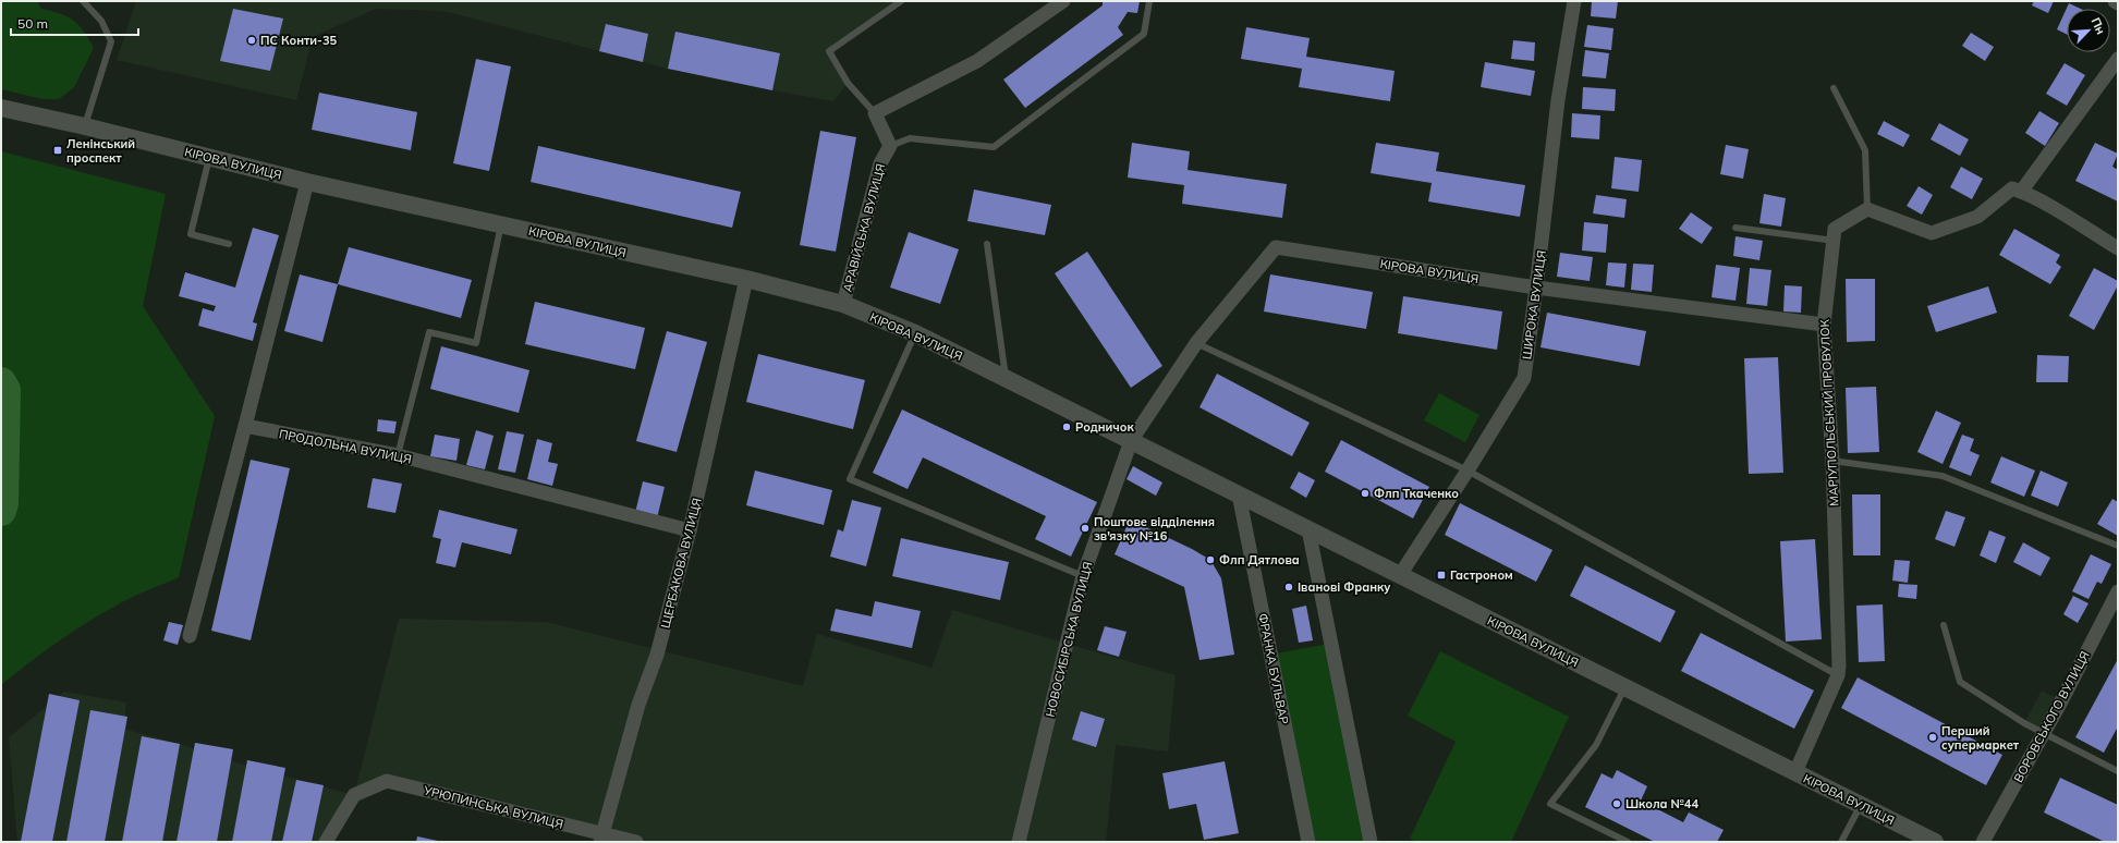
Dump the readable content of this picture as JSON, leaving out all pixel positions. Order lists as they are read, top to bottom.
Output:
{
  "streets": {
    "street": [
      "КІРОВА ВУЛИЦЯ",
      "АРАВІЙСЬКА ВУЛИЦЯ",
      "ШИРОКА ВУЛИЦЯ",
      "МАРІУПОЛЬСЬКИЙ ПРОВУЛОК",
      "ПРОДОЛЬНА ВУЛИЦЯ",
      "ЩЕРБАКОВА ВУЛИЦЯ",
      "НОВОСИБІРСЬКА ВУЛИЦЯ",
      "ФРАНКА БУЛЬВАР",
      "ВОРОВСЬКОГО ВУЛИЦЯ",
      "УРЮПИНСЬКА ВУЛИЦЯ"
    ]
  },
  "crossings": [
    ["КІРОВА ВУЛИЦЯ", "АРАВІЙСЬКА ВУЛИЦЯ"],
    ["КІРОВА ВУЛИЦЯ", "ШИРОКА ВУЛИЦЯ"],
    ["КІРОВА ВУЛИЦЯ", "МАРІУПОЛЬСЬКИЙ ПРОВУЛОК"],
    ["КІРОВА ВУЛИЦЯ", "ЩЕРБАКОВА ВУЛИЦЯ"],
    ["КІРОВА ВУЛИЦЯ", "НОВОСИБІРСЬКА ВУЛИЦЯ"],
    ["КІРОВА ВУЛИЦЯ", "ФРАНКА БУЛЬВАР"],
    ["ПРОДОЛЬНА ВУЛИЦЯ", "ЩЕРБАКОВА ВУЛИЦЯ"],
    ["ЩЕРБАКОВА ВУЛИЦЯ", "УРЮПИНСЬКА ВУЛИЦЯ"]
  ],
  "places": {
    "other": [
      "ПС Конти-35",
      "Родничок",
      "Флп Ткаченко",
      "Поштове відділення зв'язку №16",
      "Флп Дятлова",
      "Іванові Франку",
      "Перший супермаркет",
      "Школа №44"
    ],
    "transit": ["Ленінський проспект", "Гастроном"]
  },
  "scale_bar": "50 m",
  "north": "top right"
}
